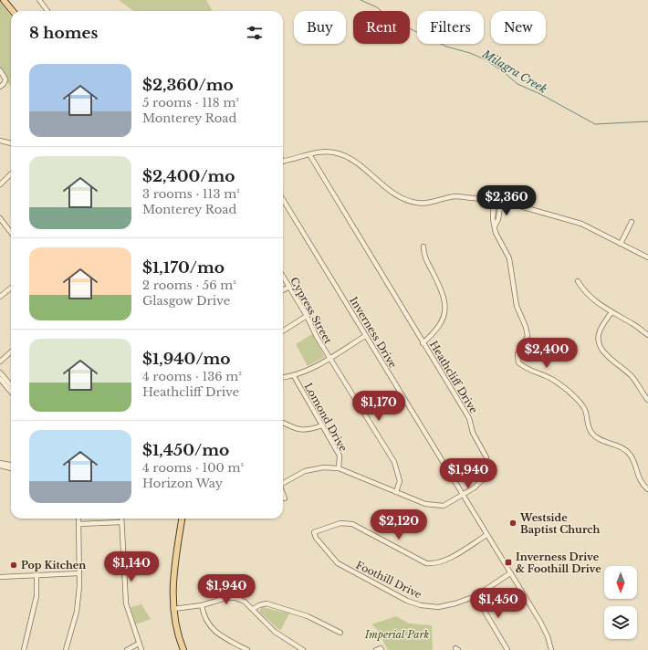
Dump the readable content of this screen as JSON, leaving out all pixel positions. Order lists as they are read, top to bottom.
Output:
{
  "streets": {
    "street": [
      "Cypress Street",
      "Inverness Drive",
      "Heathcliff Drive",
      "Lomond Drive",
      "Foothill Drive"
    ]
  },
  "crossings": [
    ["Cypress Street", "Heathcliff Drive"],
    ["Inverness Drive", "Heathcliff Drive"],
    ["Inverness Drive", "Foothill Drive"],
    ["Heathcliff Drive", "Lomond Drive"]
  ],
  "water": ["Milagra Creek"],
  "parks": ["Imperial Park"],
  "places": {
    "other": ["Westside Baptist Church", "Pop Kitchen"],
    "transit": ["Inverness Drive & Foothill Drive"]
  },
  "north": "bottom",
  "page": {
    "chip": [
      "Buy",
      "Rent",
      "Filters",
      "New"
    ],
    "heading": "8 homes",
    "list": [
      {
        "name": "$2,360/mo",
        "note": "5 rooms · 118 m² · Monterey Road"
      },
      {
        "name": "$2,400/mo",
        "note": "3 rooms · 113 m² · Monterey Road"
      },
      {
        "name": "$1,170/mo",
        "note": "2 rooms · 56 m² · Glasgow Drive"
      },
      {
        "name": "$1,940/mo",
        "note": "4 rooms · 136 m² · Heathcliff Drive"
      },
      {
        "name": "$1,450/mo",
        "note": "4 rooms · 100 m² · Horizon Way"
      }
    ],
    "price": [
      "$2,360",
      "$2,400",
      "$1,170",
      "$1,940",
      "$2,120",
      "$1,140",
      "$1,940",
      "$1,450"
    ]
  }
}
